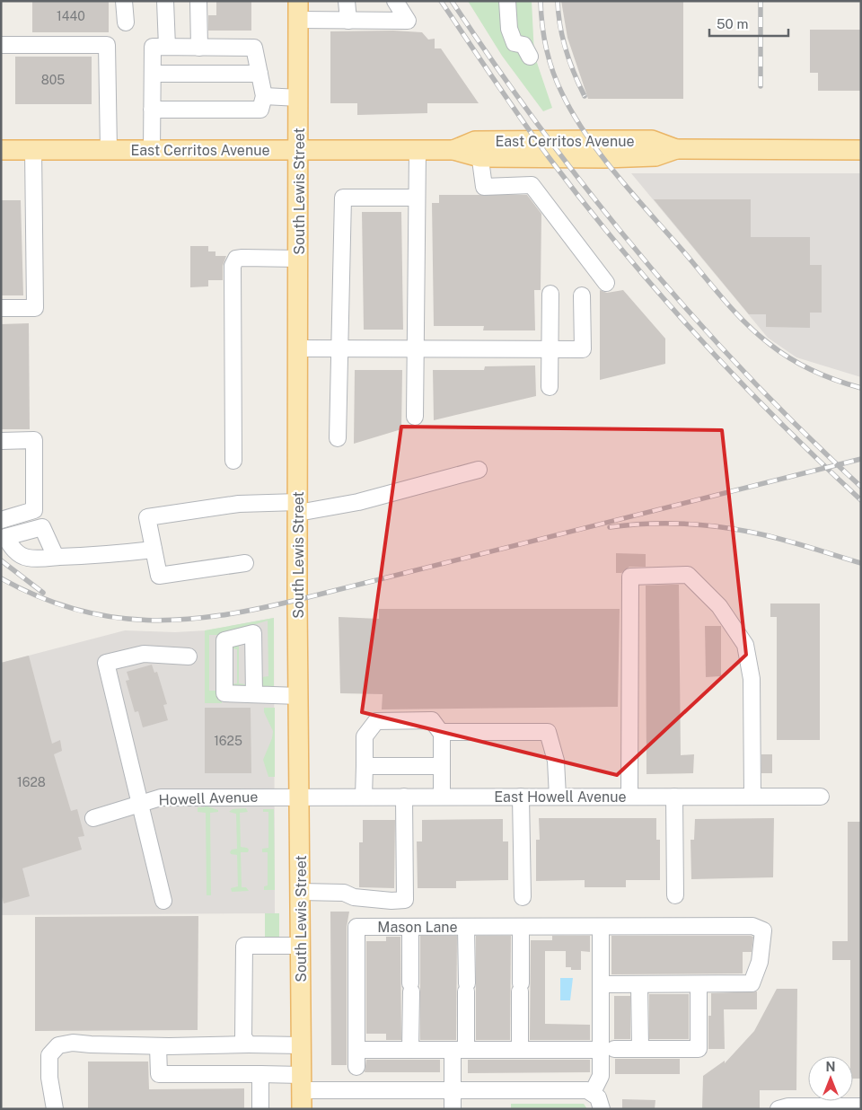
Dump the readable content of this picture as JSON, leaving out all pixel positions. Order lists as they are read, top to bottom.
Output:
{
  "streets": {
    "main road": ["East Cerritos Avenue", "South Lewis Street"],
    "street": ["East Howell Avenue", "Howell Avenue", "Mason Lane"]
  },
  "crossings": [
    ["East Cerritos Avenue", "South Lewis Street"],
    ["South Lewis Street", "East Howell Avenue"],
    ["South Lewis Street", "Howell Avenue"],
    ["East Howell Avenue", "Howell Avenue"]
  ],
  "house_numbers": [
    "1440",
    "805",
    "1625",
    "1628"
  ],
  "scale_bar": "50 m",
  "north": "top"
}
